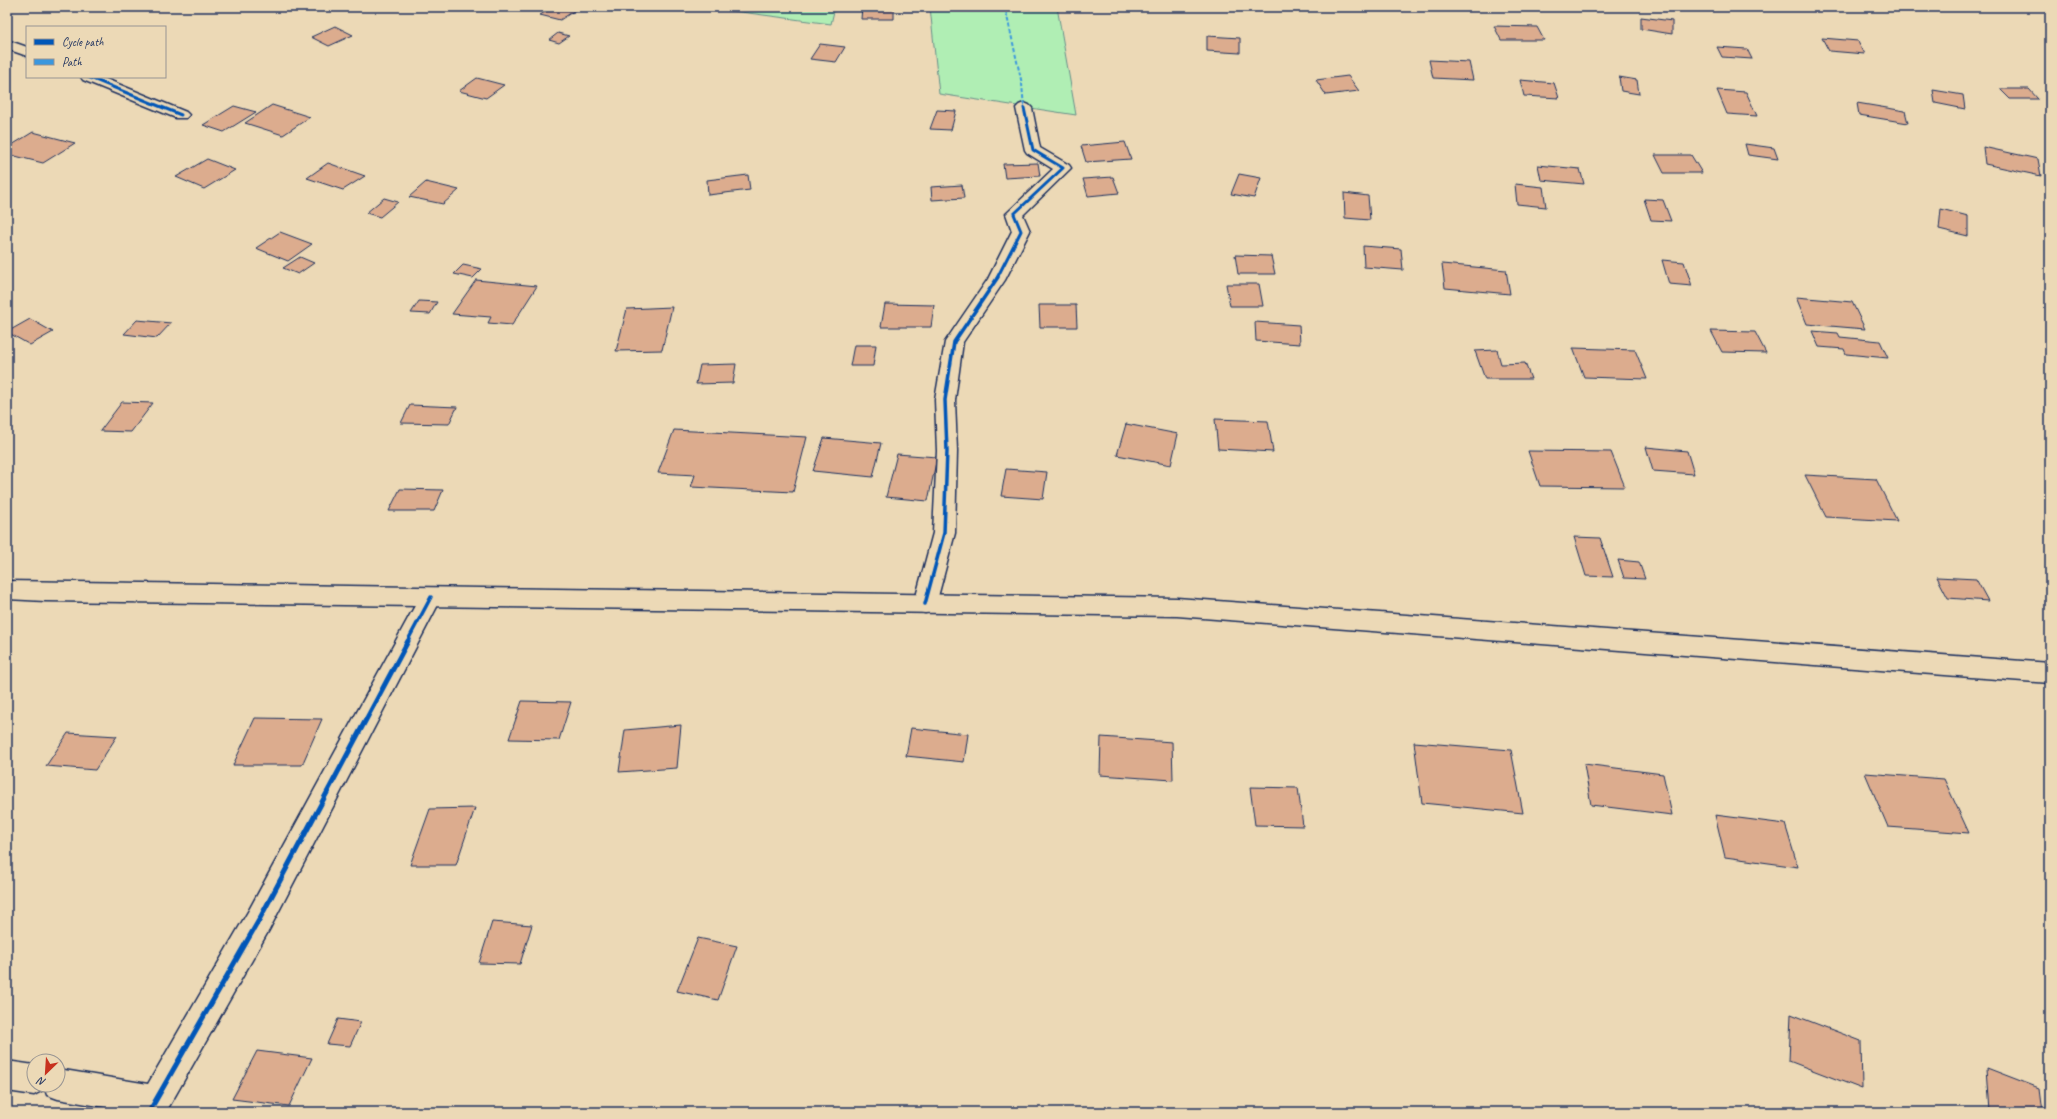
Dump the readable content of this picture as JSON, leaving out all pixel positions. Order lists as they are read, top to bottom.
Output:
{
  "legend": ["Cycle path", "Path"],
  "north": "bottom left"
}
